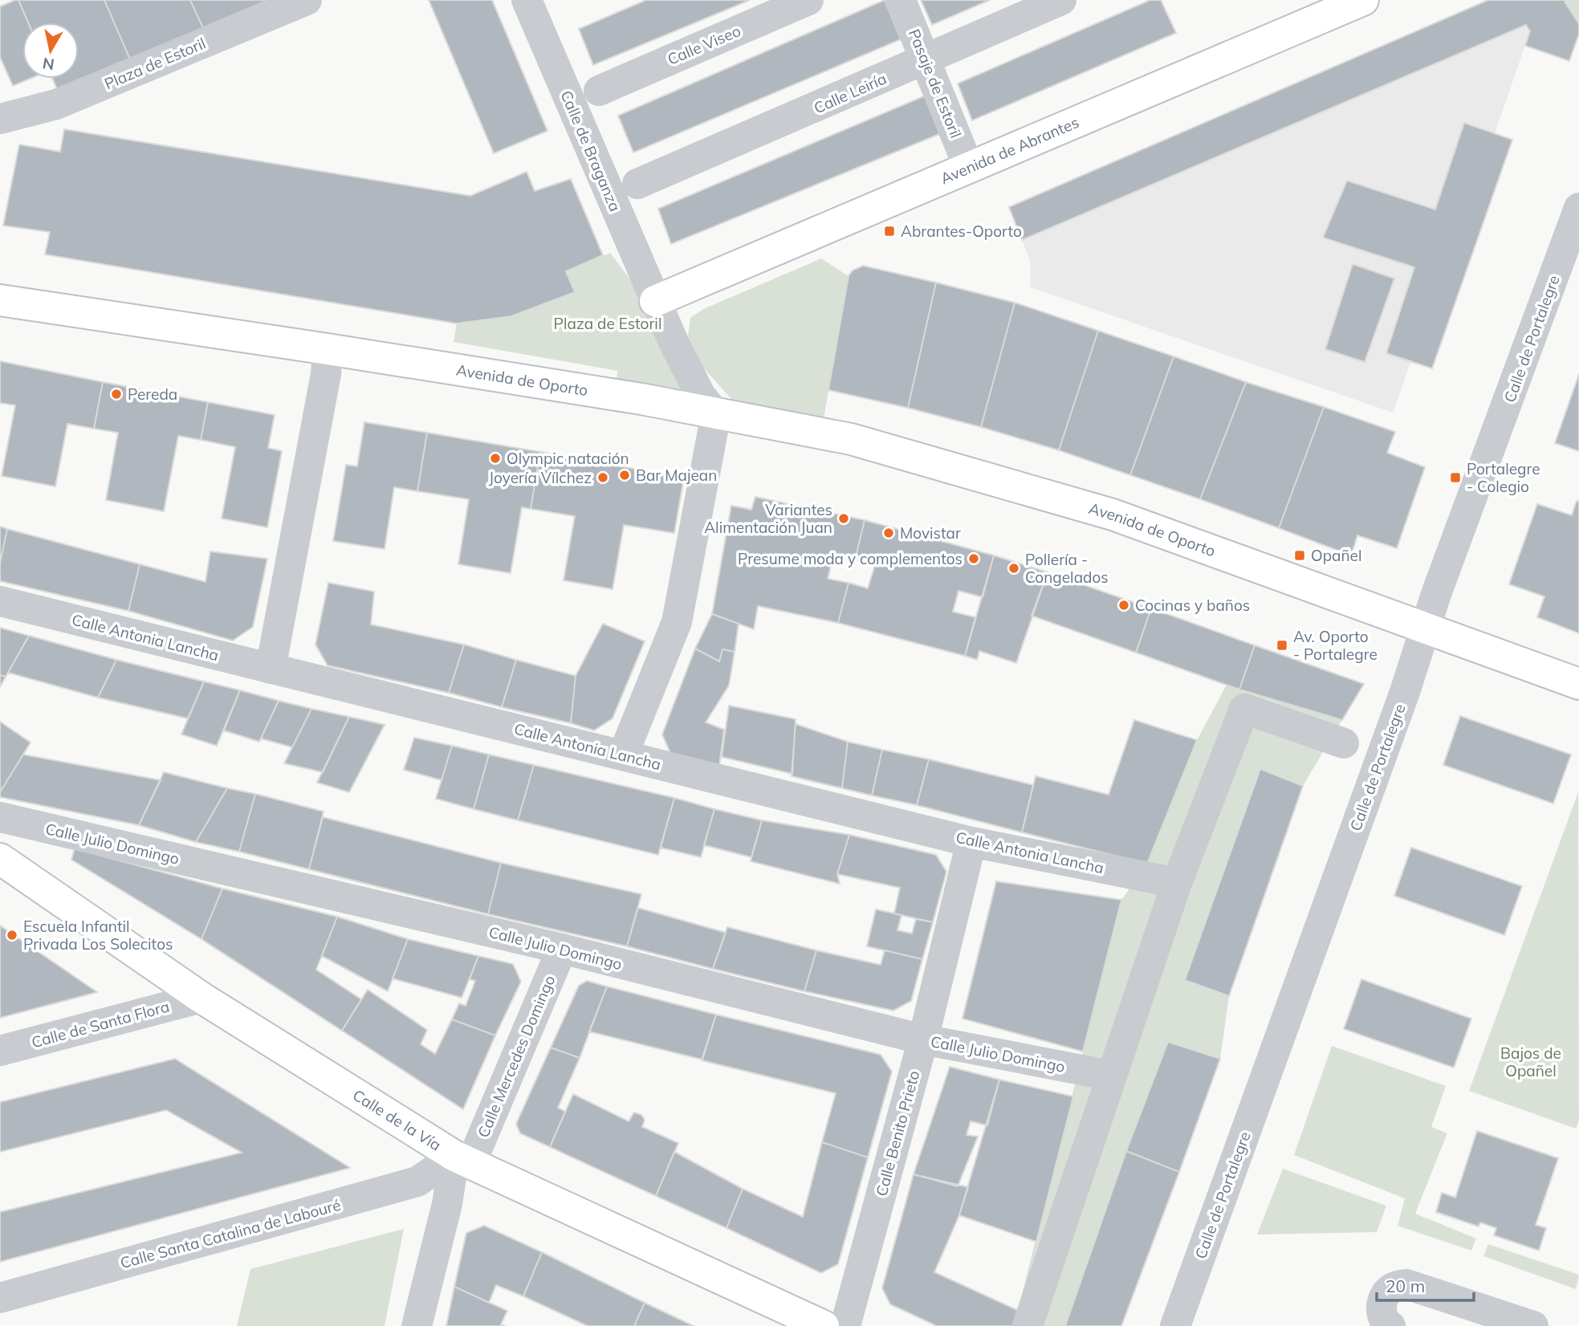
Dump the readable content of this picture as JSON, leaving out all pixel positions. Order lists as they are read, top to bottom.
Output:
{
  "streets": {
    "main road": ["Avenida de Abrantes", "Avenida de Oporto", "Calle de la Vía"],
    "street": [
      "Calle Viseo",
      "Plaza de Estoril",
      "Pasaje de Estoril",
      "Calle Leiría",
      "Calle de Braganza",
      "Calle de Portalegre",
      "Calle Antonia Lancha",
      "Calle Julio Domingo",
      "Calle de Santa Flora",
      "Calle Mercedes Domingo",
      "Calle Benito Prieto",
      "Calle Santa Catalina de Labouré"
    ]
  },
  "crossings": [
    ["Pasaje de Estoril", "Calle Leiría"],
    ["Pasaje de Estoril", "Avenida de Abrantes"],
    ["Calle de Braganza", "Avenida de Abrantes"],
    ["Calle de Portalegre", "Avenida de Oporto"],
    ["Calle Antonia Lancha", "Calle Benito Prieto"],
    ["Calle Julio Domingo", "Calle Mercedes Domingo"],
    ["Calle Julio Domingo", "Calle Benito Prieto"],
    ["Calle de Santa Flora", "Calle de la Vía"],
    ["Calle Mercedes Domingo", "Calle de la Vía"],
    ["Calle Mercedes Domingo", "Calle Santa Catalina de Labouré"],
    ["Calle de la Vía", "Calle Santa Catalina de Labouré"]
  ],
  "parks": ["Plaza de Estoril", "Bajos de Opañel"],
  "places": {
    "transit": [
      "Abrantes-Oporto",
      "Portalegre - Colegio",
      "Opañel",
      "Av. Oporto - Portalegre"
    ],
    "other": [
      "Pereda",
      "Olympic natación",
      "Bar Majean",
      "Joyería Vílchez",
      "Variantes Alimentación Juan",
      "Movistar",
      "Presume moda y complementos",
      "Pollería - Congelados",
      "Cocinas y baños",
      "Escuela Infantil Privada Los Solecitos"
    ]
  },
  "scale_bar": "20 m",
  "north": "bottom"
}
